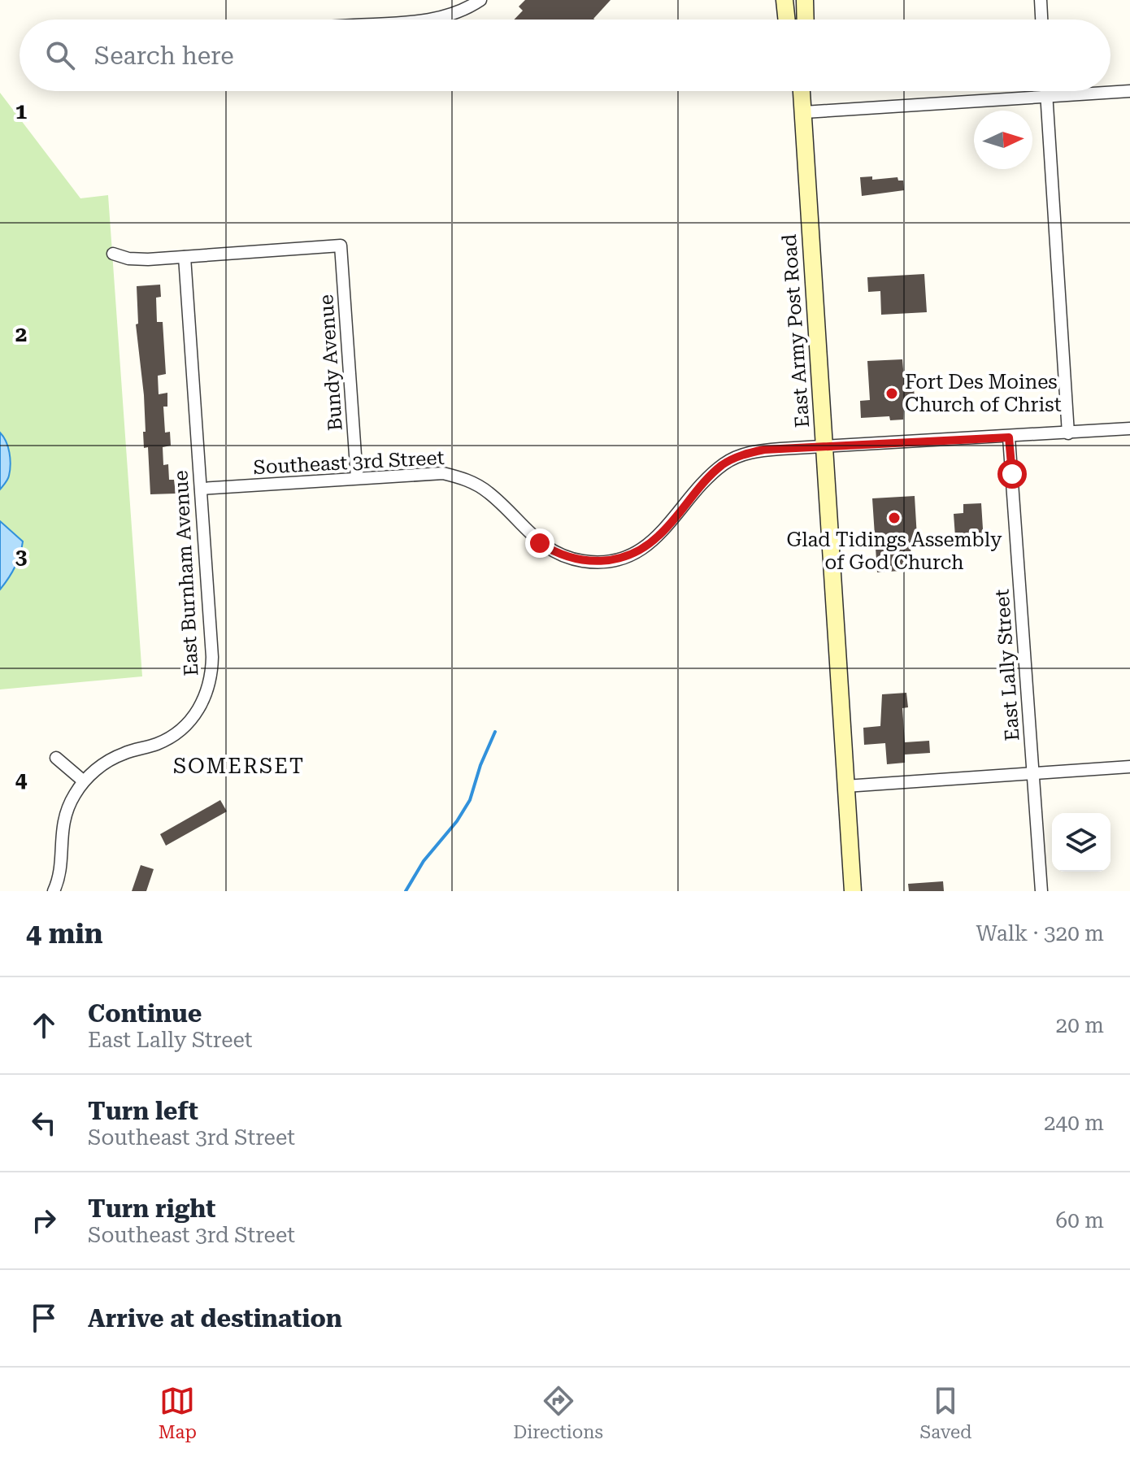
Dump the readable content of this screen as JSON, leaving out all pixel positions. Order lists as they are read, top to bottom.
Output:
{
  "streets": {
    "main road": ["East Army Post Road"],
    "street": [
      "Bundy Avenue",
      "Southeast 3rd Street",
      "East Burnham Avenue",
      "East Lally Street"
    ]
  },
  "crossings": [
    ["East Army Post Road", "Southeast 3rd Street"],
    ["Bundy Avenue", "Southeast 3rd Street"],
    ["Bundy Avenue", "East Burnham Avenue"],
    ["Southeast 3rd Street", "East Burnham Avenue"],
    ["Southeast 3rd Street", "East Lally Street"]
  ],
  "districts": ["SOMERSET"],
  "places": ["Fort Des Moines Church of Christ", "Glad Tidings Assembly of God Church"],
  "north": "right",
  "page": {
    "search": "Search here",
    "heading": ["4 min", "Walk · 320 m"],
    "list": [
      ["Continue", "East Lally Street", "20 m"],
      ["Turn left", "Southeast 3rd Street", "240 m"],
      ["Turn right", "Southeast 3rd Street", "60 m"],
      "Arrive at destination"
    ],
    "nav": ["Map", "Directions", "Saved"]
  },
  "grid": {
    "rows": [
      "1",
      "2",
      "3",
      "4"
    ]
  }
}
